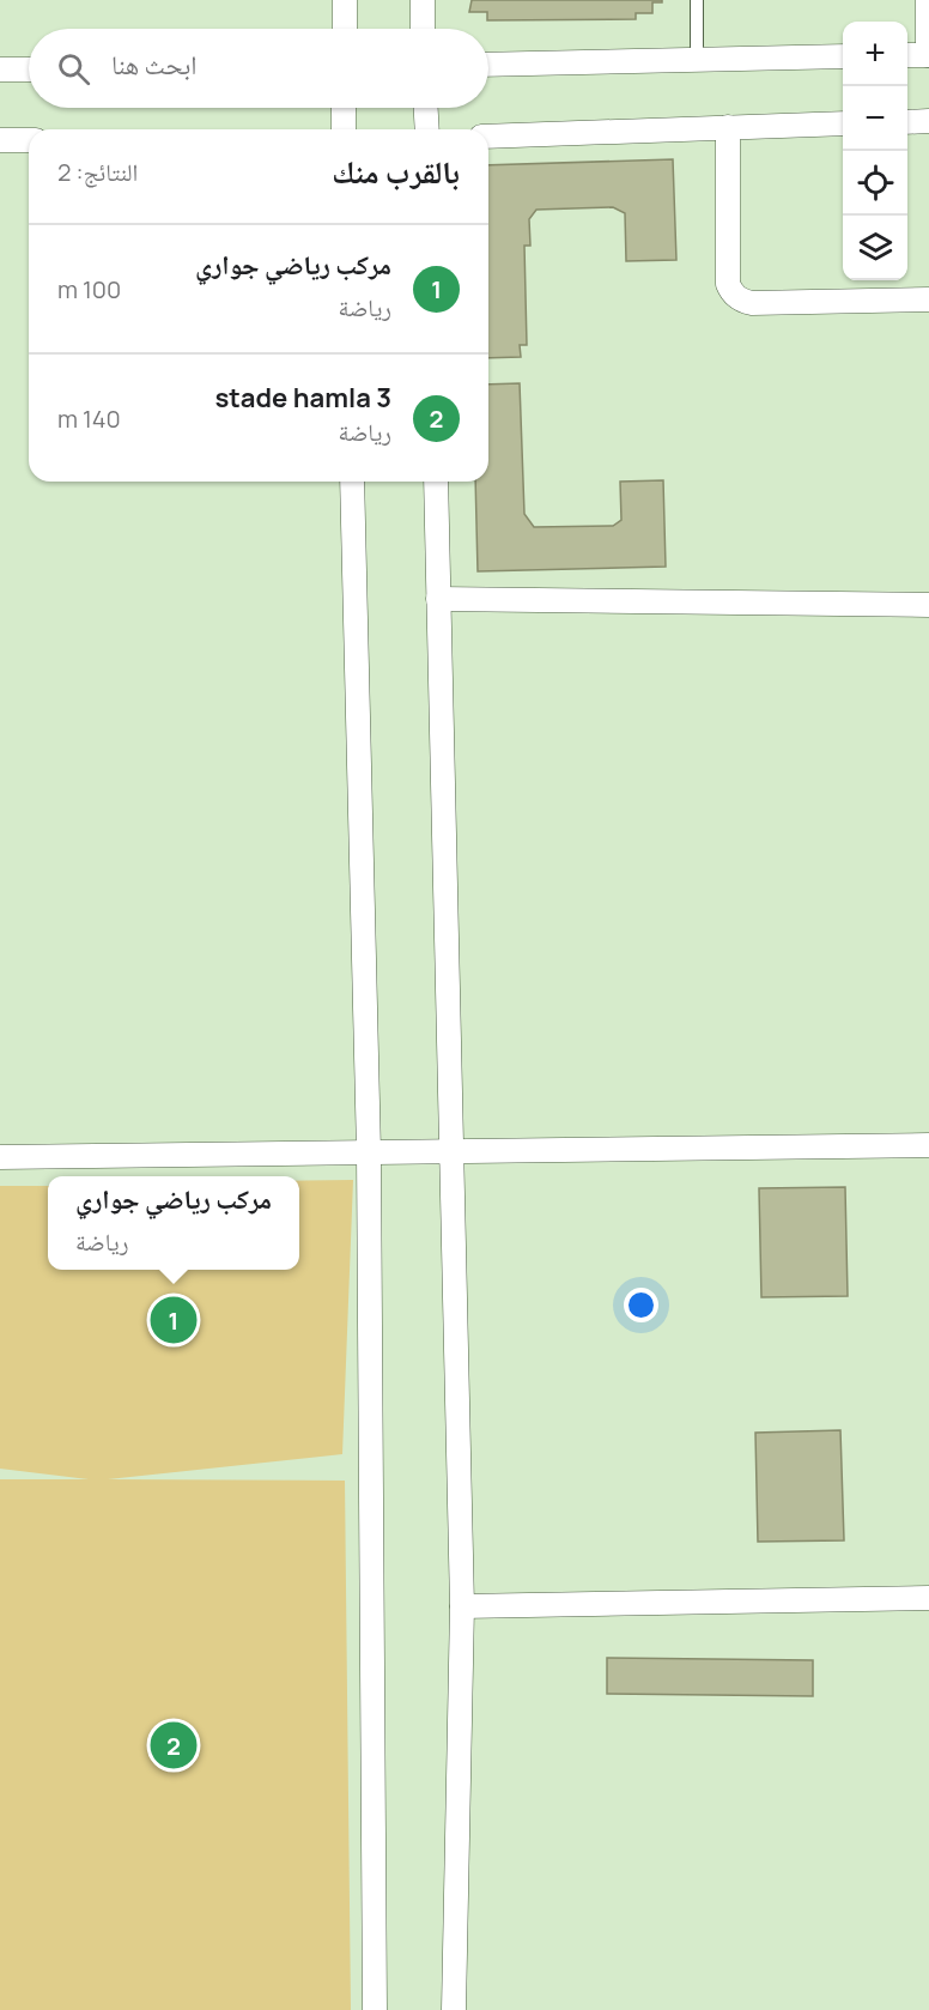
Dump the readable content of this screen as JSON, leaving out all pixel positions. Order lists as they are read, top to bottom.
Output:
{
  "page": {
    "map_buttons": ["+", "−"],
    "search": "ابحث هنا",
    "heading": ["بالقرب منك", "النتائج: 2"],
    "list": [
      {
        "mark": "1",
        "name": "مركب رياضي جواري",
        "note": "رياضة",
        "value": "100 m"
      },
      {
        "mark": "2",
        "name": "stade hamla 3",
        "note": "رياضة",
        "value": "140 m"
      }
    ],
    "popup": ["مركب رياضي جواري", "رياضة"],
    "pins": ["1", "2"]
  }
}
